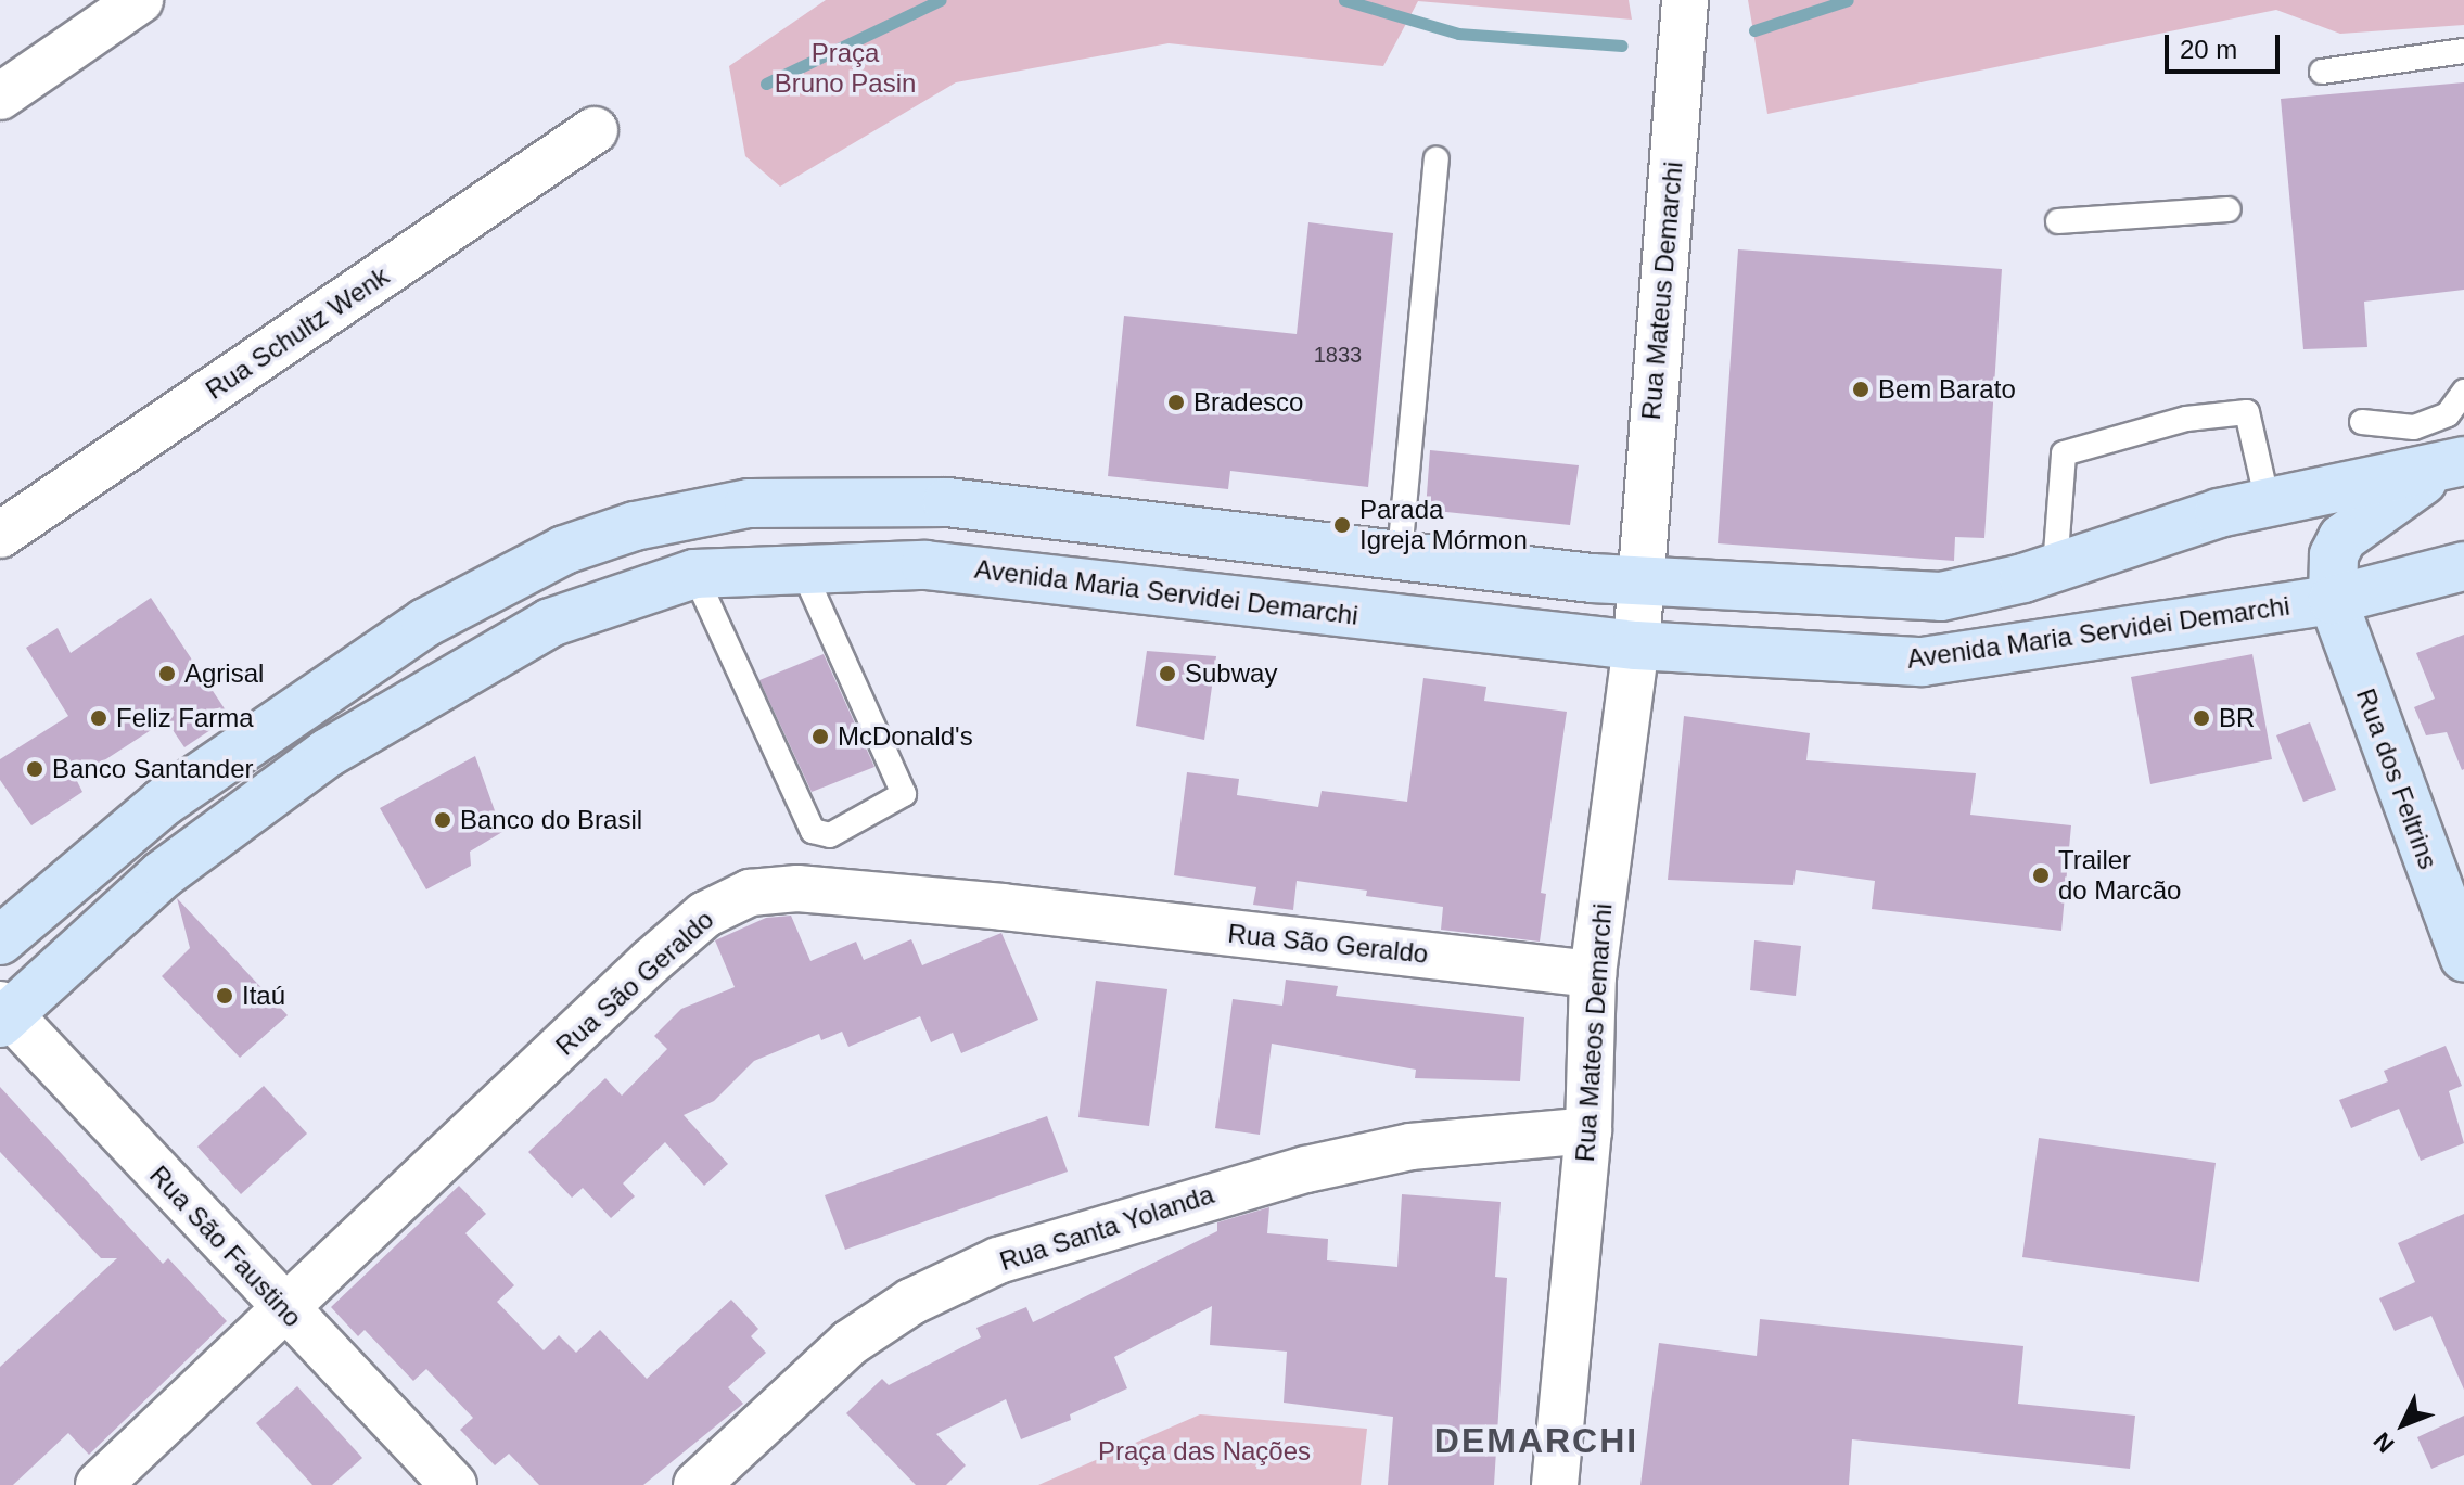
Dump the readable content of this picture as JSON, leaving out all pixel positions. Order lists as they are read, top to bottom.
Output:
{
  "streets": {
    "main road": ["Avenida Maria Servidei Demarchi", "Rua dos Feltrins"],
    "street": [
      "Rua Mateus Demarchi",
      "Rua Schultz Wenk",
      "Rua São Geraldo",
      "Rua Mateos Demarchi",
      "Rua Santa Yolanda",
      "Rua São Faustino"
    ]
  },
  "crossings": [
    ["Rua Mateus Demarchi", "Rua Mateos Demarchi"],
    ["Avenida Maria Servidei Demarchi", "Rua dos Feltrins"],
    ["Avenida Maria Servidei Demarchi", "Rua Mateos Demarchi"],
    ["Avenida Maria Servidei Demarchi", "Rua São Faustino"],
    ["Rua São Geraldo", "Rua Mateos Demarchi"],
    ["Rua São Geraldo", "Rua São Faustino"],
    ["Rua Mateos Demarchi", "Rua Santa Yolanda"]
  ],
  "districts": ["DEMARCHI"],
  "parks": ["Praça Bruno Pasin", "Praça das Nações"],
  "places": [
    "Bem Barato",
    "Bradesco",
    "Parada Igreja Mórmon",
    "Agrisal",
    "Subway",
    "Feliz Farma",
    "BR",
    "McDonald's",
    "Banco Santander",
    "Banco do Brasil",
    "Trailer do Marcão",
    "Itaú"
  ],
  "house_numbers": ["1833"],
  "scale_bar": "20 m",
  "north": "bottom left"
}
